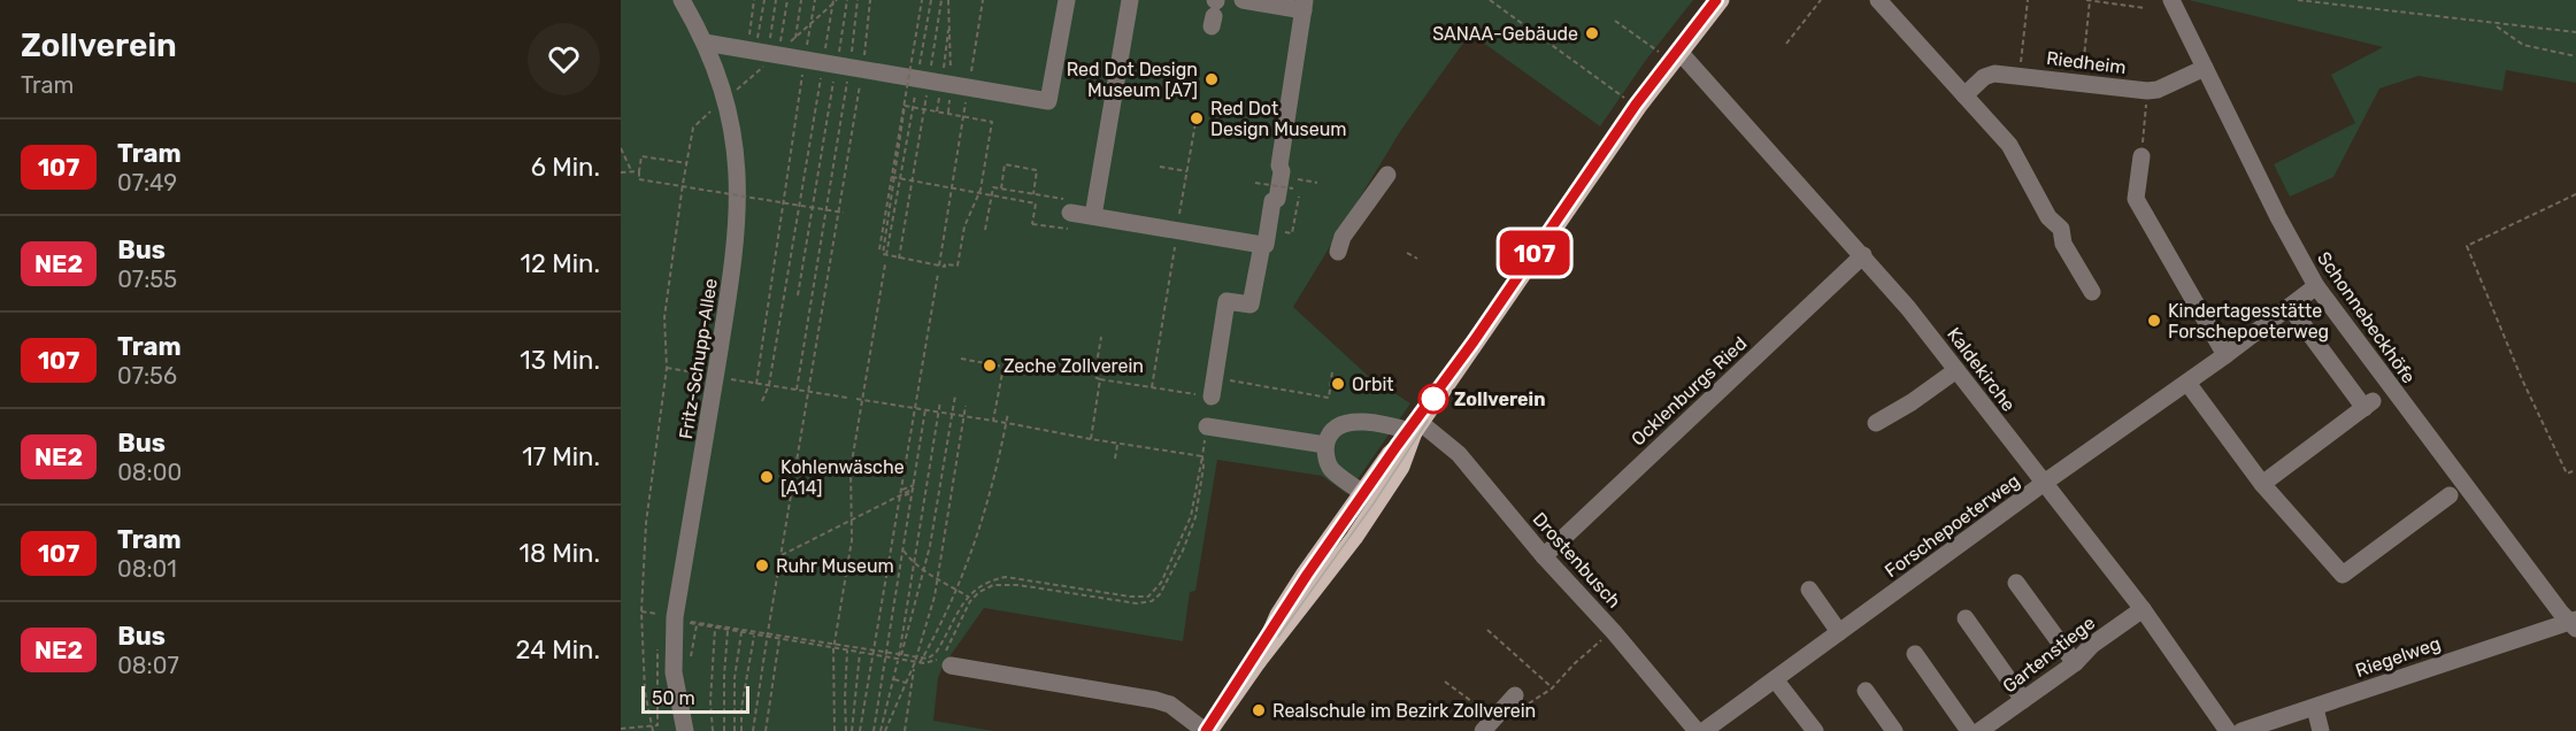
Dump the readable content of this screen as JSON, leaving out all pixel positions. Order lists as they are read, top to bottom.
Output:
{
  "streets": {
    "street": [
      "Riedheim",
      "Schonnebeckhöfe",
      "Fritz-Schupp-Allee",
      "Kaldekirche",
      "Ocklenburgs Ried",
      "Forschepoeterweg",
      "Drostenbusch",
      "Gartenstiege",
      "Riegelweg"
    ]
  },
  "crossings": [
    ["Riedheim", "Schonnebeckhöfe"],
    ["Schonnebeckhöfe", "Forschepoeterweg"],
    ["Schonnebeckhöfe", "Riegelweg"],
    ["Kaldekirche", "Ocklenburgs Ried"],
    ["Kaldekirche", "Forschepoeterweg"],
    ["Kaldekirche", "Gartenstiege"],
    ["Ocklenburgs Ried", "Drostenbusch"]
  ],
  "places": [
    "SANAA-Gebäude",
    "Red Dot Design Museum [A7]",
    "Red Dot Design Museum",
    "Kindertagesstätte Forschepoeterweg",
    "Zeche Zollverein",
    "Orbit",
    "Zollverein",
    "Kohlenwäsche [A14]",
    "Ruhr Museum",
    "Realschule im Bezirk Zollverein"
  ],
  "lines": ["tram line 107"],
  "scale_bar": "50 m",
  "page": {
    "heading": ["Zollverein", "Tram"],
    "on_map": "107",
    "list": [
      {
        "mark": "107",
        "name": "Tram",
        "note": "07:49",
        "value": "6 Min."
      },
      {
        "mark": "NE2",
        "name": "Bus",
        "note": "07:55",
        "value": "12 Min."
      },
      {
        "mark": "107",
        "name": "Tram",
        "note": "07:56",
        "value": "13 Min."
      },
      {
        "mark": "NE2",
        "name": "Bus",
        "note": "08:00",
        "value": "17 Min."
      },
      {
        "mark": "107",
        "name": "Tram",
        "note": "08:01",
        "value": "18 Min."
      },
      {
        "mark": "NE2",
        "name": "Bus",
        "note": "08:07",
        "value": "24 Min."
      }
    ],
    "scale": "50 m"
  }
}
